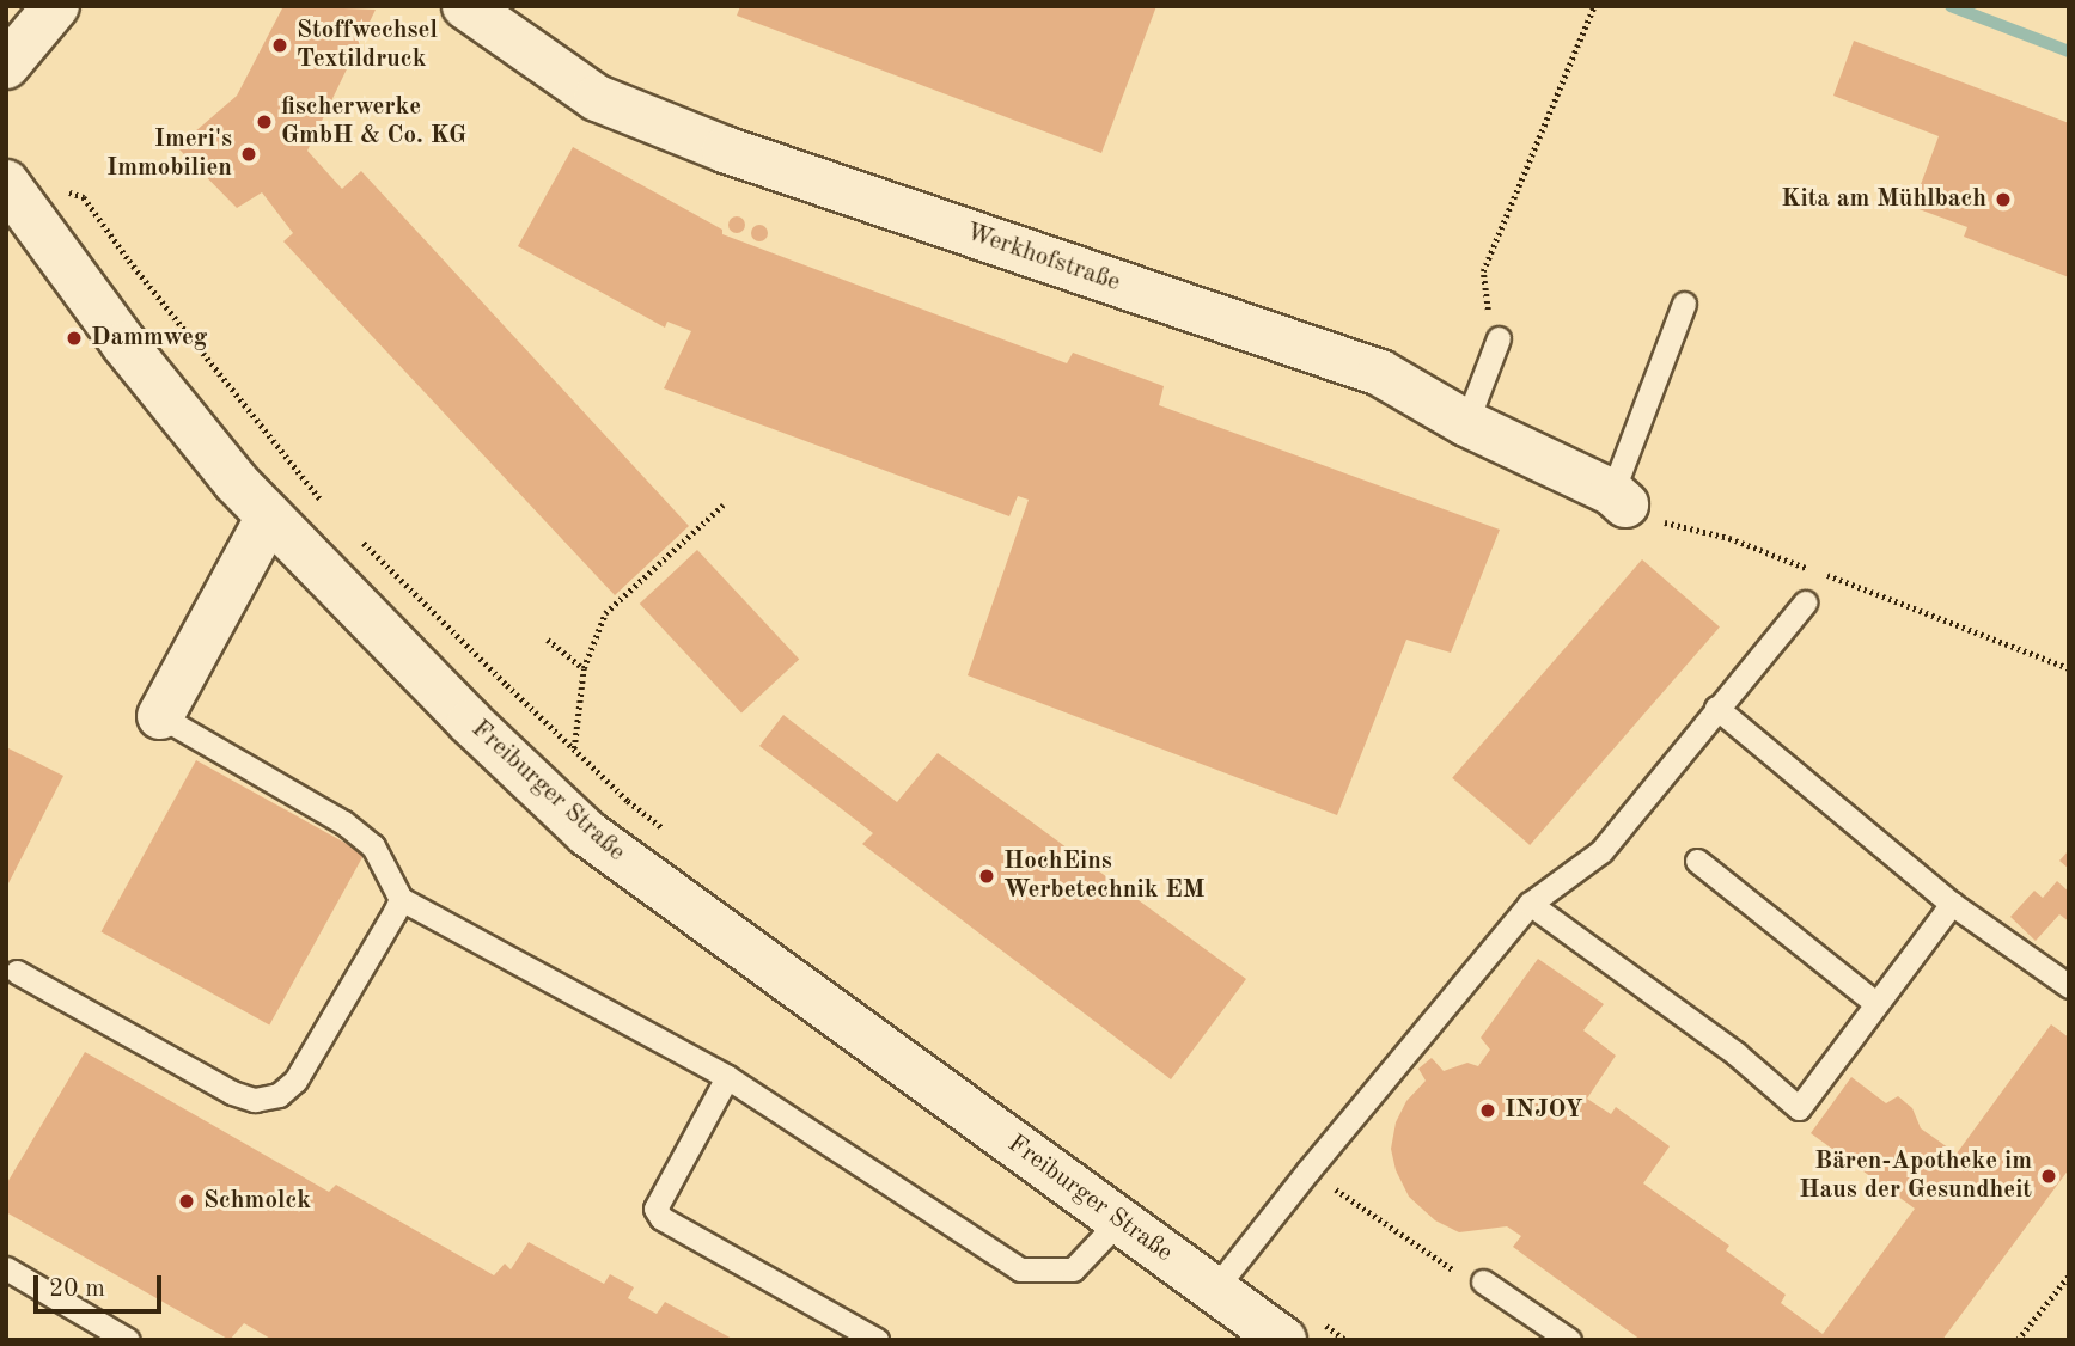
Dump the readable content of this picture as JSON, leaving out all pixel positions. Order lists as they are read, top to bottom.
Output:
{
  "streets": {
    "street": ["Werkhofstraße", "Freiburger Straße"]
  },
  "places": [
    "Stoffwechsel Textildruck",
    "fischerwerke GmbH & Co. KG",
    "Imeri's Immobilien",
    "Kita am Mühlbach",
    "Dammweg",
    "HochEins Werbetechnik EM",
    "INJOY",
    "Bären-Apotheke im Haus der Gesundheit",
    "Schmolck"
  ],
  "scale_bar": "20 m"
}
